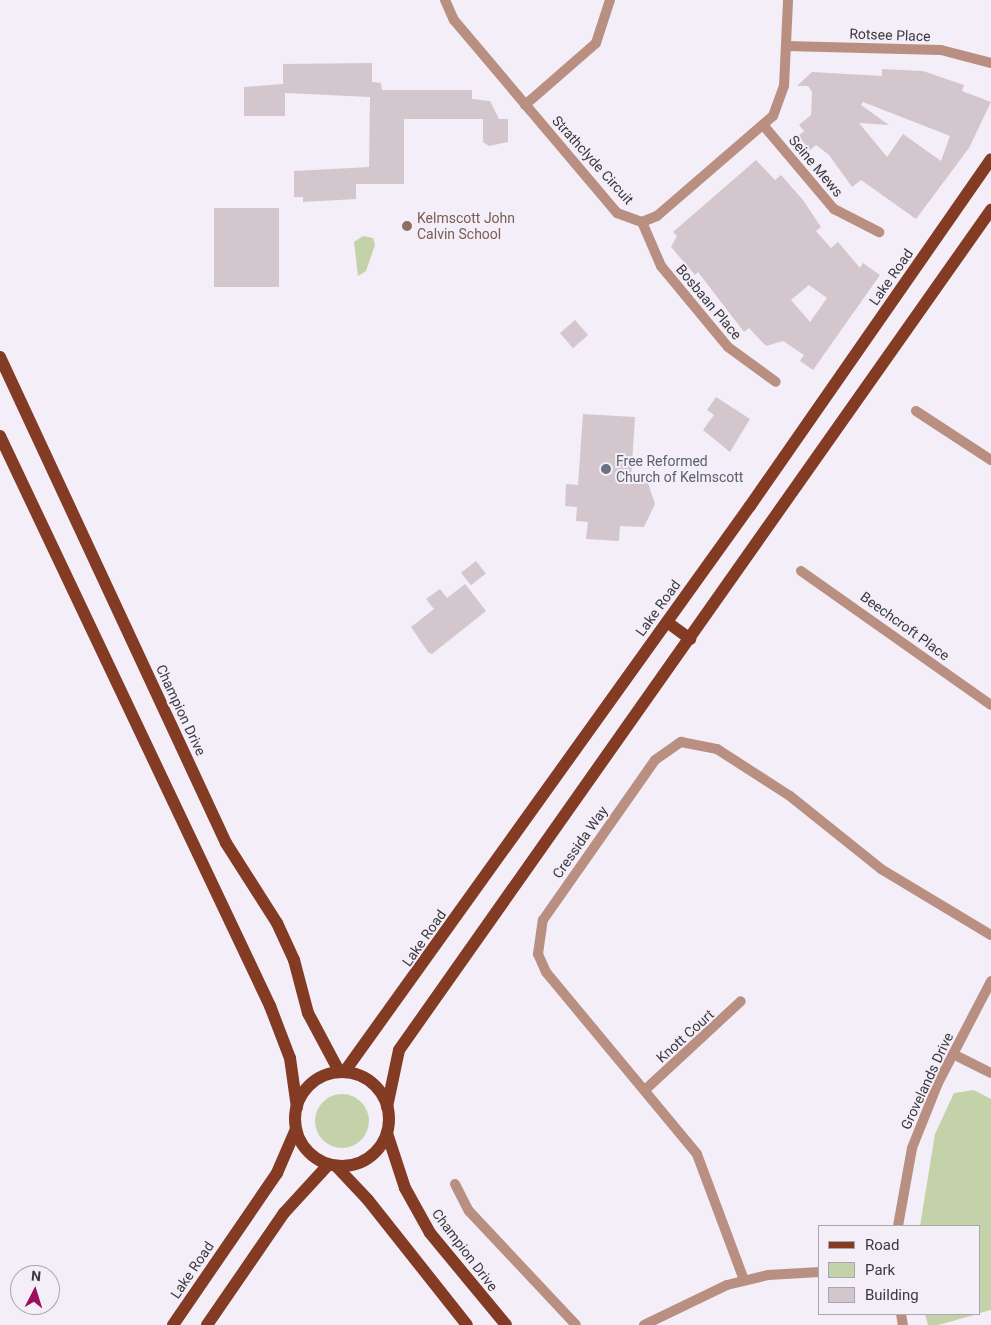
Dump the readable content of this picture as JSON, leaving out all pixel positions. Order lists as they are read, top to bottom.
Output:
{
  "streets": {
    "main road": ["Lake Road", "Champion Drive"],
    "street": [
      "Rotsee Place",
      "Strathclyde Circuit",
      "Seine Mews",
      "Bosbaan Place",
      "Beechcroft Place",
      "Cressida Way",
      "Knott Court",
      "Grovelands Drive"
    ]
  },
  "crossings": [
    ["Strathclyde Circuit", "Bosbaan Place"],
    ["Lake Road", "Champion Drive"],
    ["Cressida Way", "Knott Court"]
  ],
  "places": ["Kelmscott John Calvin School", "Free Reformed Church of Kelmscott"],
  "legend": ["Road", "Park", "Building"],
  "north": "top"
}
